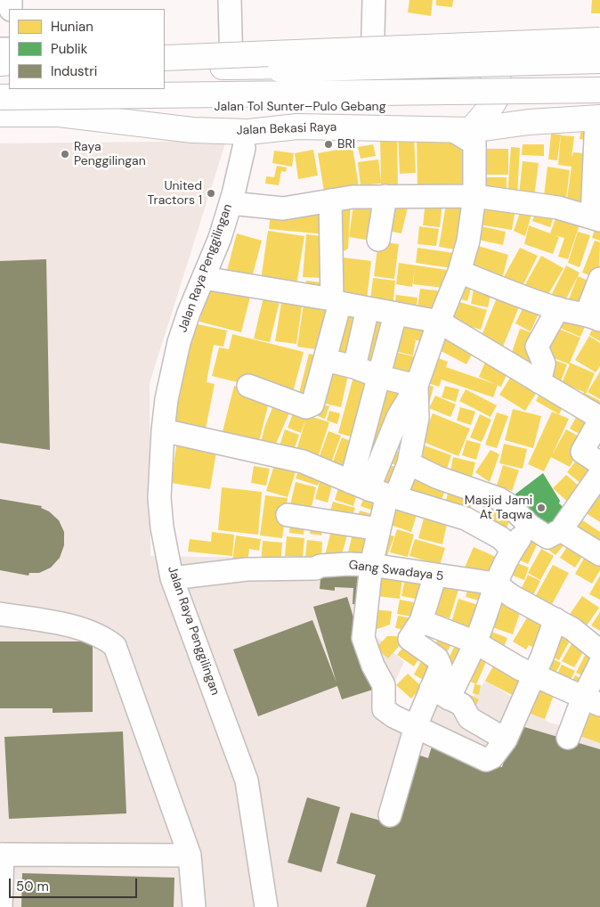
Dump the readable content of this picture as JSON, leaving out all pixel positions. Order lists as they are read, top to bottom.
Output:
{
  "streets": {
    "highway": ["Jalan Tol Sunter–Pulo Gebang", "Jalan Bekasi Raya"],
    "street": ["Jalan Raya Penggilingan", "Gang Swadaya 5"]
  },
  "crossings": [
    ["Jalan Tol Sunter–Pulo Gebang", "Jalan Bekasi Raya"],
    ["Jalan Raya Penggilingan", "Gang Swadaya 5"]
  ],
  "places": [
    "BRI",
    "Raya Penggilingan",
    "United Tractors 1",
    "Masjid Jami At Taqwa"
  ],
  "legend": ["Hunian", "Publik", "Industri"],
  "scale_bar": "50 m"
}
